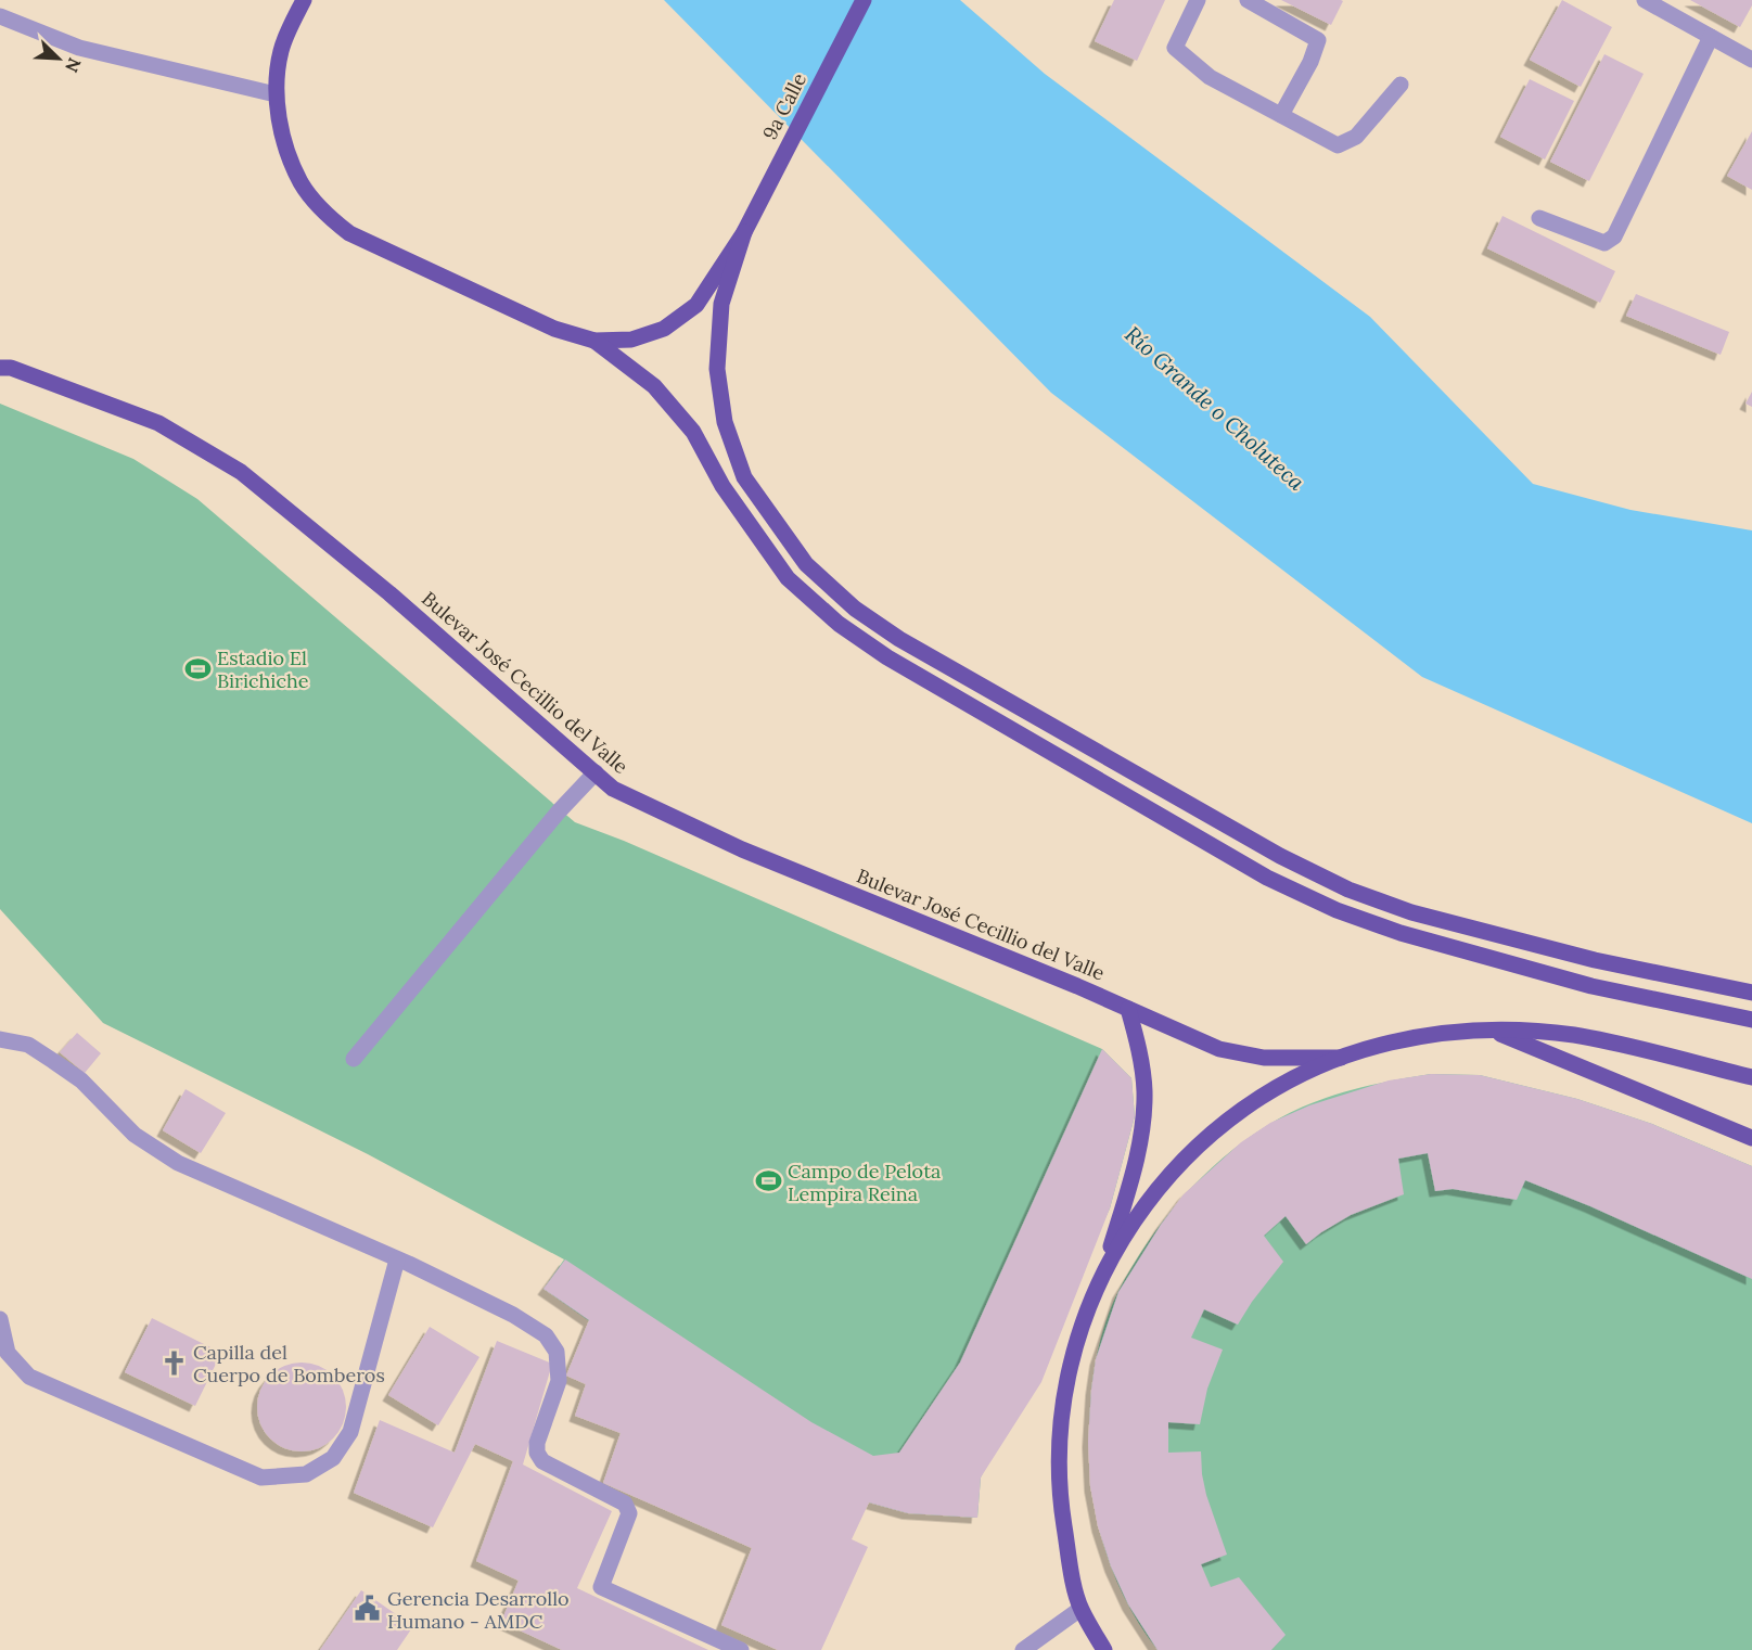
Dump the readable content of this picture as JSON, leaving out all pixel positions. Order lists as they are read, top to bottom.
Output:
{
  "streets": {
    "main road": ["9a Calle", "Bulevar José Cecillio del Valle"]
  },
  "water": ["Río Grande o Choluteca"],
  "places": {
    "sports": ["Estadio El Birichiche", "Campo de Pelota Lempira Reina"],
    "church": ["Capilla del Cuerpo de Bomberos"],
    "public building": ["Gerencia Desarrollo Humano - AMDC"]
  },
  "north": "bottom right"
}
